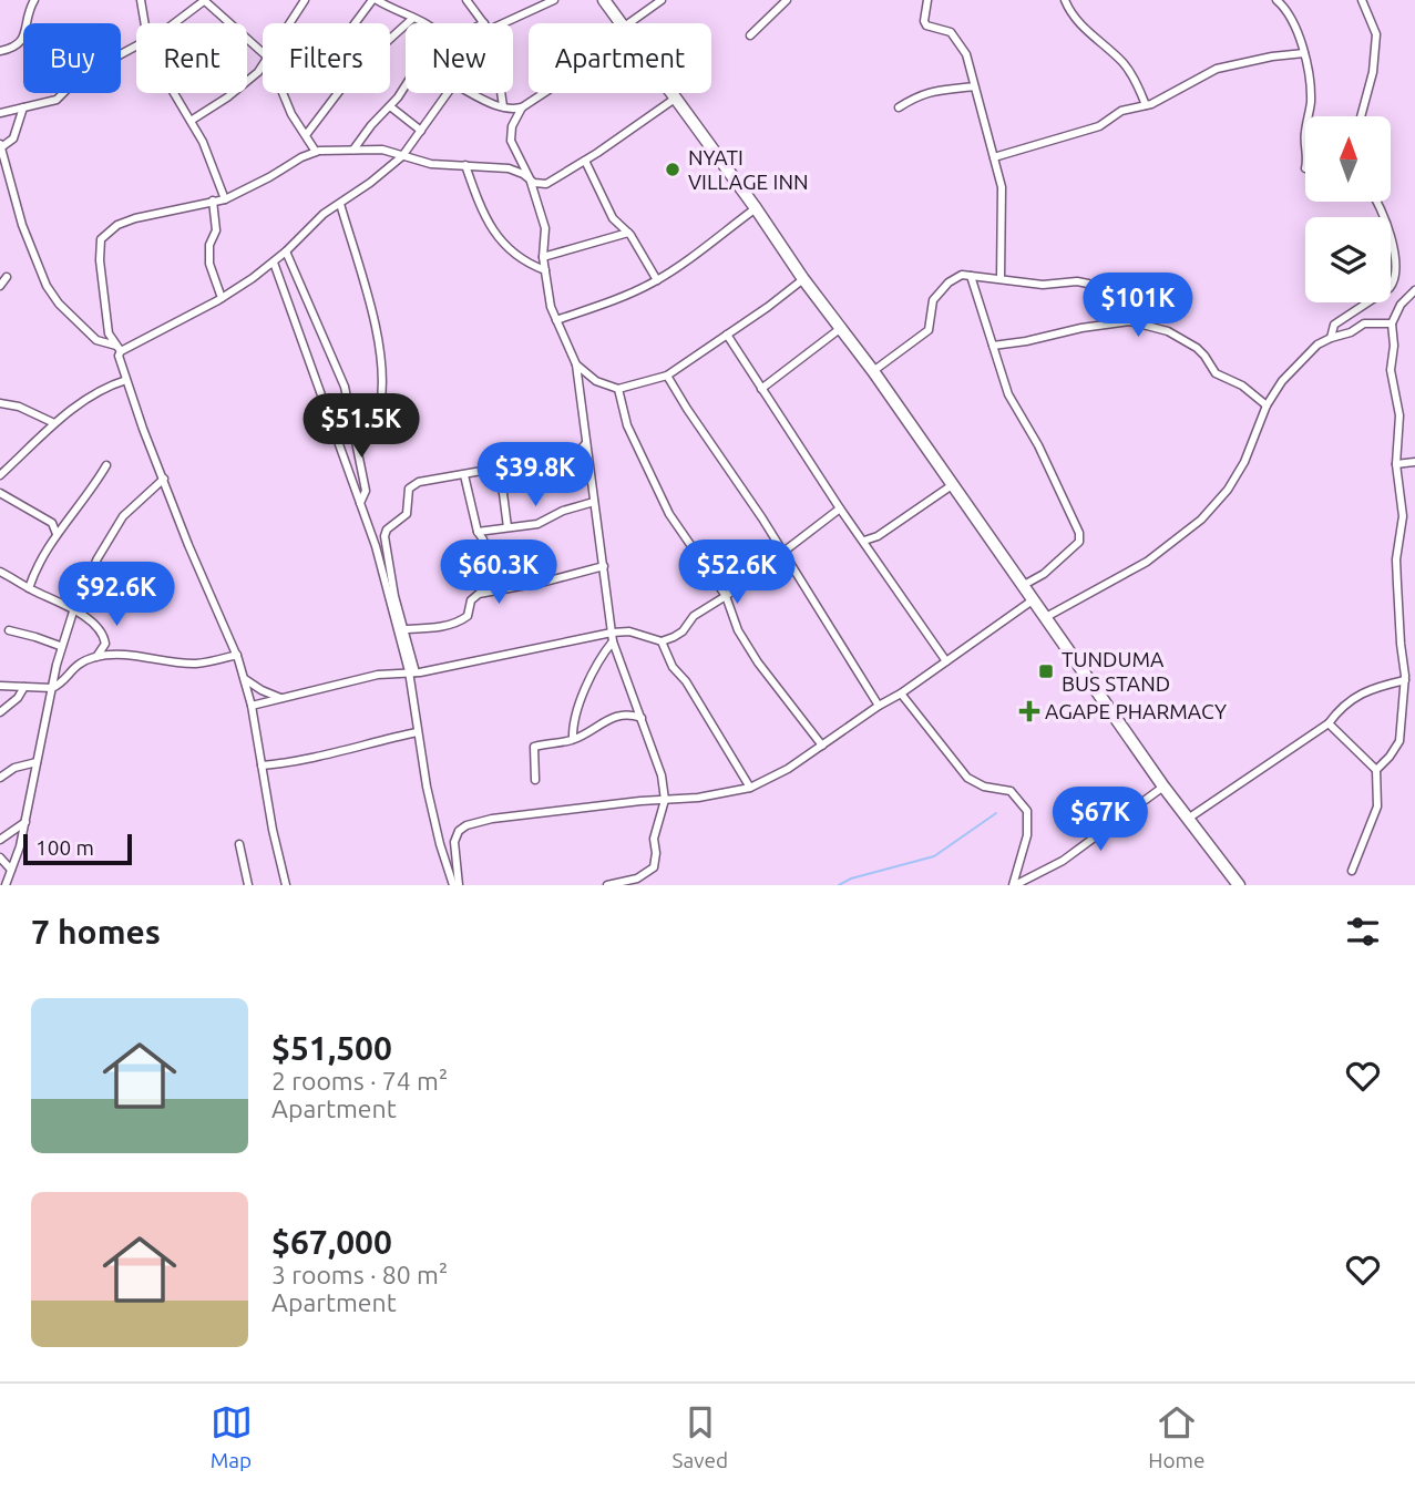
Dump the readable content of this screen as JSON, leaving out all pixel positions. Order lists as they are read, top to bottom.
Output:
{
  "places": {
    "other": ["NYATI VILLAGE INN"],
    "transit": ["TUNDUMA BUS STAND"],
    "health": ["AGAPE PHARMACY"]
  },
  "scale_bar": "100 m",
  "north": "top",
  "page": {
    "chip": [
      "Buy",
      "Rent",
      "Filters",
      "New",
      "Apartment"
    ],
    "price": [
      "$101K",
      "$51.5K",
      "$39.8K",
      "$60.3K",
      "$52.6K",
      "$92.6K",
      "$67K"
    ],
    "scale": "100 m",
    "heading": "7 homes",
    "list": [
      {
        "name": "$51,500",
        "note": "2 rooms · 74 m² · Apartment"
      },
      {
        "name": "$67,000",
        "note": "3 rooms · 80 m² · Apartment"
      }
    ],
    "tabs": ["Map", "Saved", "Home"]
  }
}
